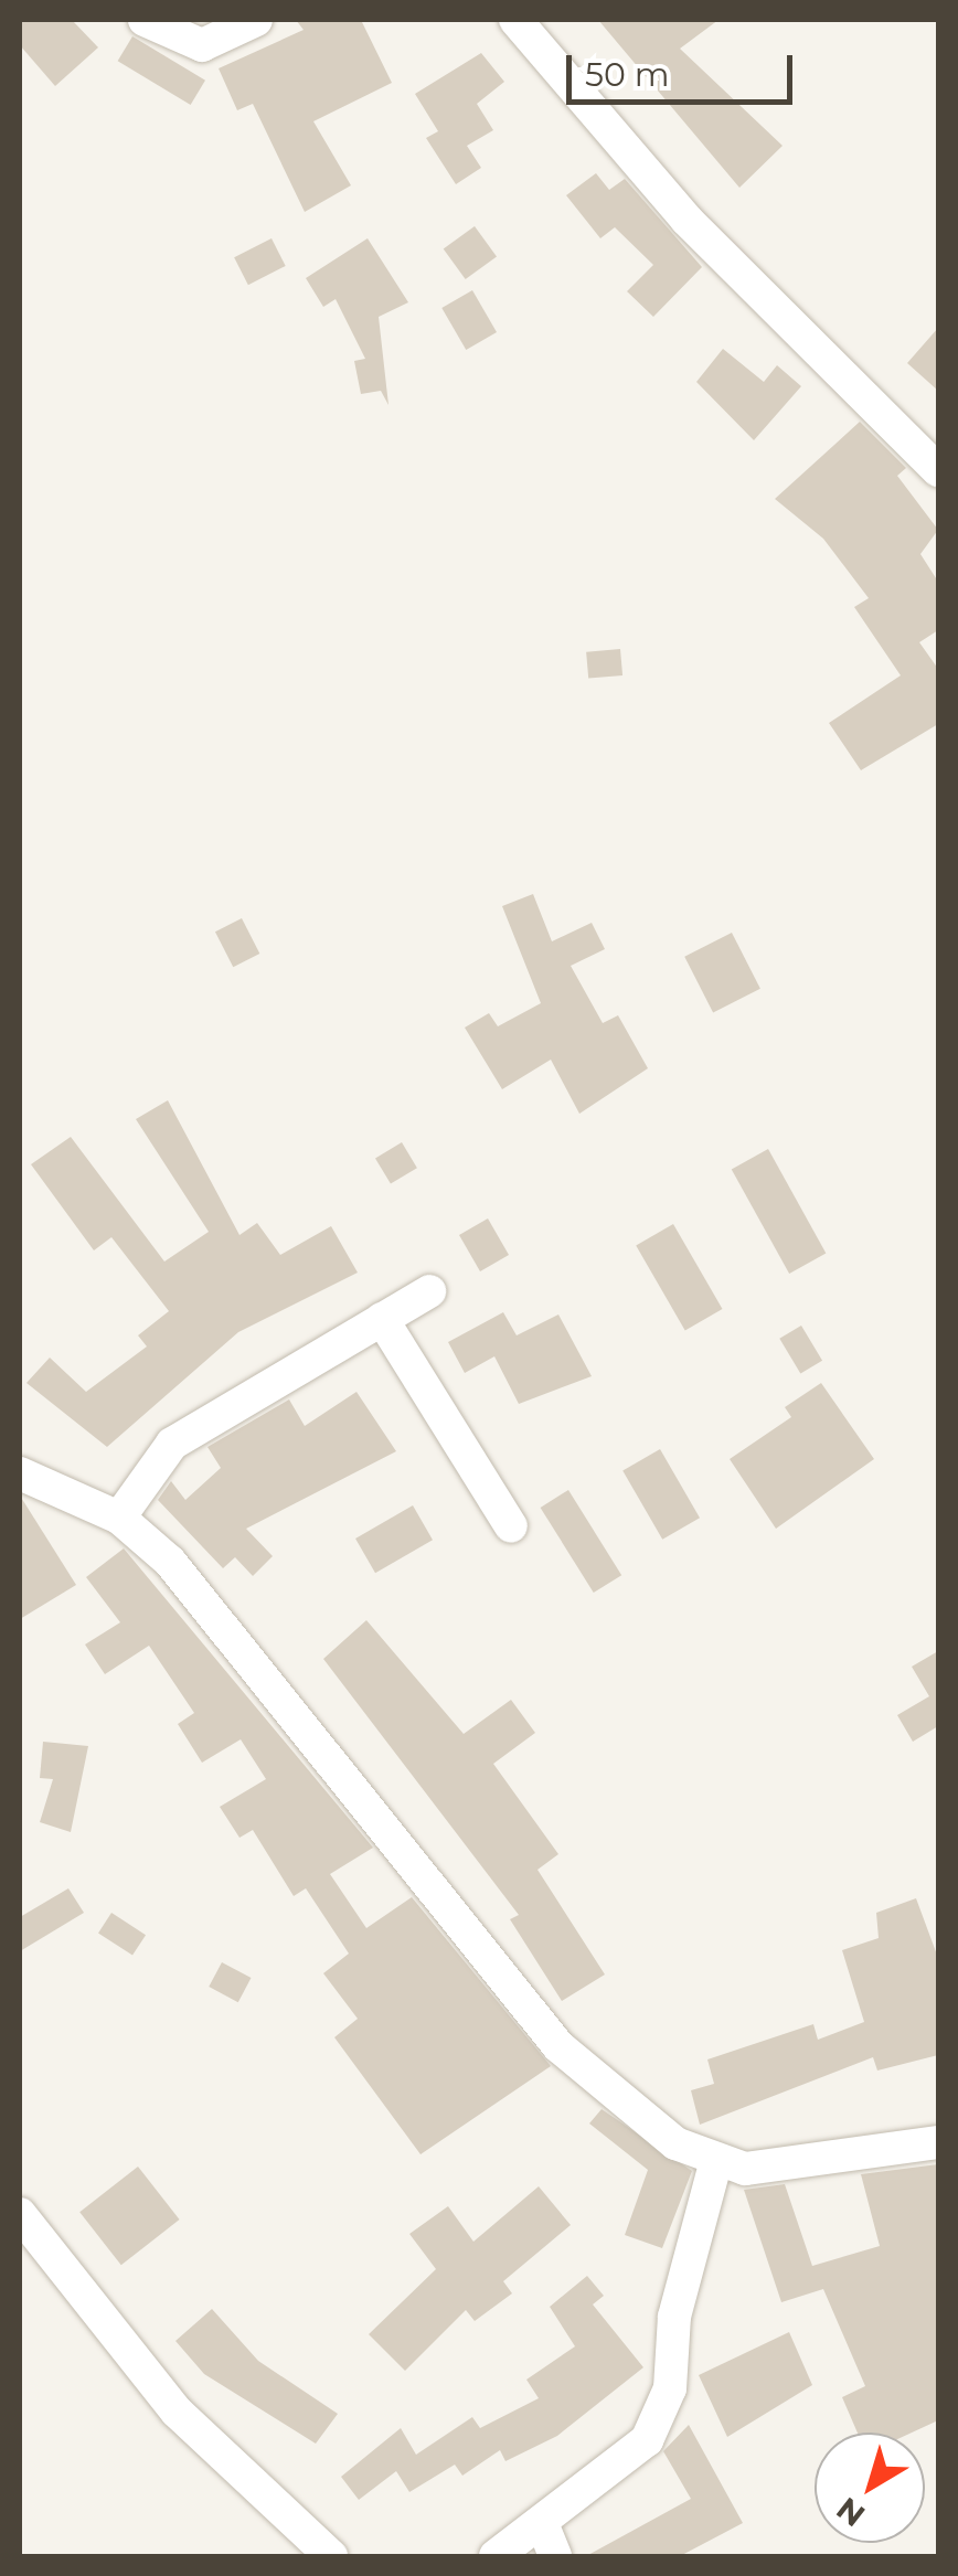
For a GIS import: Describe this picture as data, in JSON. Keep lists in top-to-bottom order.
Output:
{
  "scale_bar": "50 m",
  "north": "bottom left"
}
